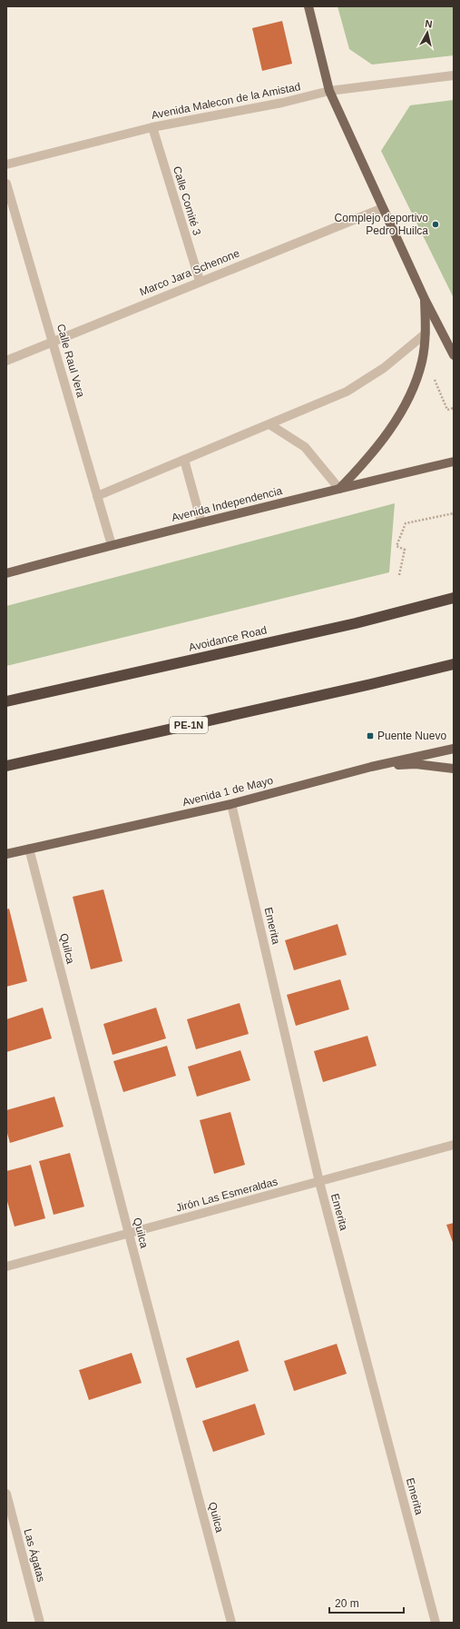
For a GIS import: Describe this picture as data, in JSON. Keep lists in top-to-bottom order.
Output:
{
  "streets": {
    "highway": ["Avoidance Road", "PE-1N"],
    "main road": ["Avenida Independencia", "Avenida 1 de Mayo"],
    "street": [
      "Avenida Malecon de la Amistad",
      "Calle Comité 3",
      "Marco Jara Schenone",
      "Calle Raul Vera",
      "Emerita",
      "Quilca",
      "Jirón Las Esmeraldas",
      "Las Ágatas"
    ]
  },
  "crossings": [
    ["Avenida Malecon de la Amistad", "Calle Comité 3"],
    ["Calle Comité 3", "Marco Jara Schenone"],
    ["Marco Jara Schenone", "Calle Raul Vera"],
    ["Calle Raul Vera", "Avenida Independencia"],
    ["Avenida 1 de Mayo", "Emerita"],
    ["Avenida 1 de Mayo", "Quilca"],
    ["Emerita", "Jirón Las Esmeraldas"],
    ["Quilca", "Jirón Las Esmeraldas"]
  ],
  "places": {
    "other": ["Complejo deportivo Pedro Huilca"],
    "transit": ["Puente Nuevo"]
  },
  "scale_bar": "20 m",
  "north": "top"
}
